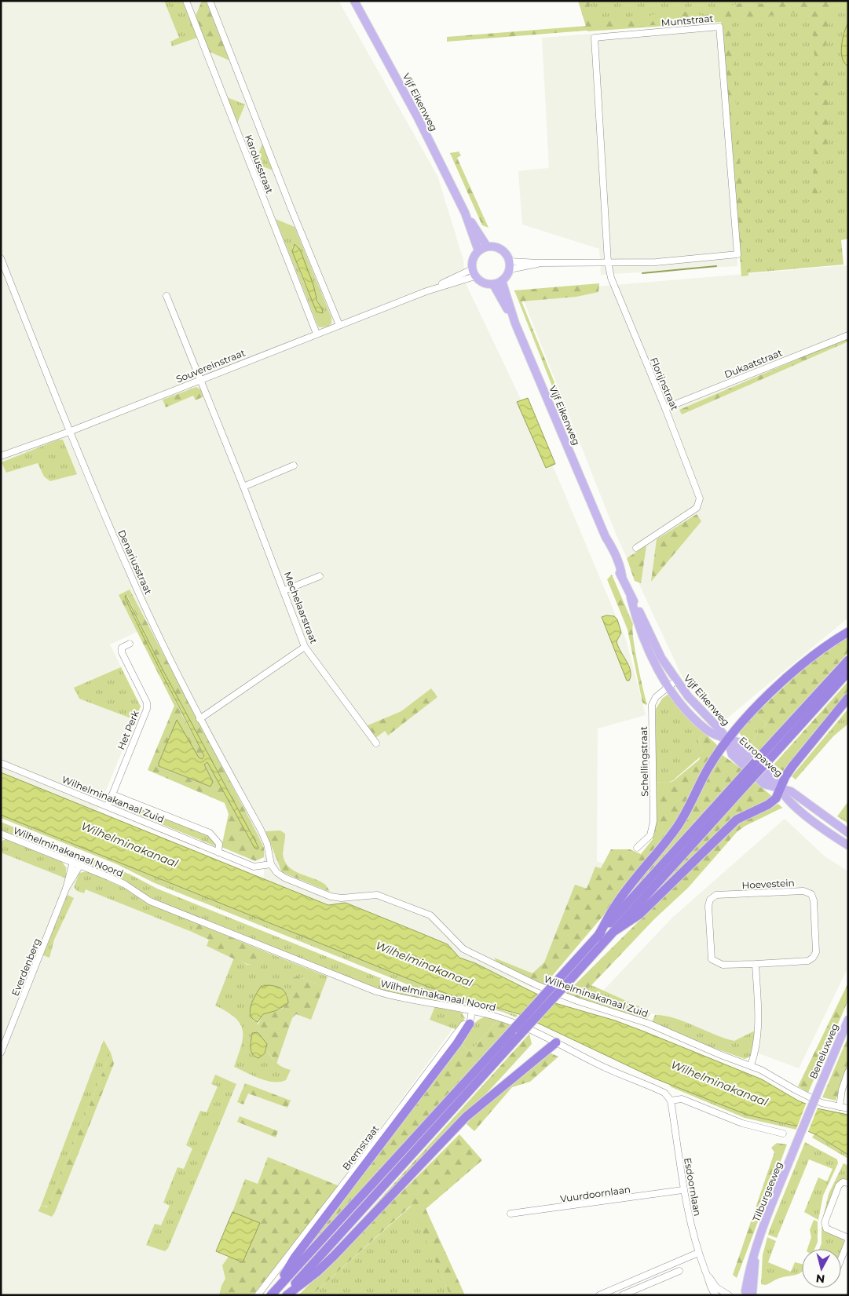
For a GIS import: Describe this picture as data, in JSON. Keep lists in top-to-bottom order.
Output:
{
  "streets": {
    "main road": [
      "Vijf Eikenweg",
      "Europaweg",
      "Beneluxweg",
      "Tilburgseweg"
    ],
    "street": [
      "Muntstraat",
      "Karolusstraat",
      "Dukaatstraat",
      "Souvereinstraat",
      "Florijnstraat",
      "Denariusstraat",
      "Mechelaarstraat",
      "Het Perk",
      "Schellingstraat",
      "Wilhelminakanaal Zuid",
      "Wilhelminakanaal Noord",
      "Hoevestein",
      "Everdenberg",
      "Bremstraat",
      "Esdoornlaan",
      "Vuurdoornlaan"
    ]
  },
  "crossings": [
    ["Muntstraat", "Florijnstraat"],
    ["Vijf Eikenweg", "Souvereinstraat"],
    ["Vijf Eikenweg", "Europaweg"],
    ["Vijf Eikenweg", "Schellingstraat"],
    ["Karolusstraat", "Souvereinstraat"],
    ["Dukaatstraat", "Florijnstraat"],
    ["Souvereinstraat", "Denariusstraat"],
    ["Souvereinstraat", "Mechelaarstraat"],
    ["Denariusstraat", "Wilhelminakanaal Zuid"],
    ["Het Perk", "Wilhelminakanaal Zuid"],
    ["Wilhelminakanaal Noord", "Everdenberg"],
    ["Wilhelminakanaal Noord", "Esdoornlaan"],
    ["Beneluxweg", "Tilburgseweg"],
    ["Esdoornlaan", "Vuurdoornlaan"]
  ],
  "water": ["Wilhelminakanaal"],
  "north": "bottom"
}
